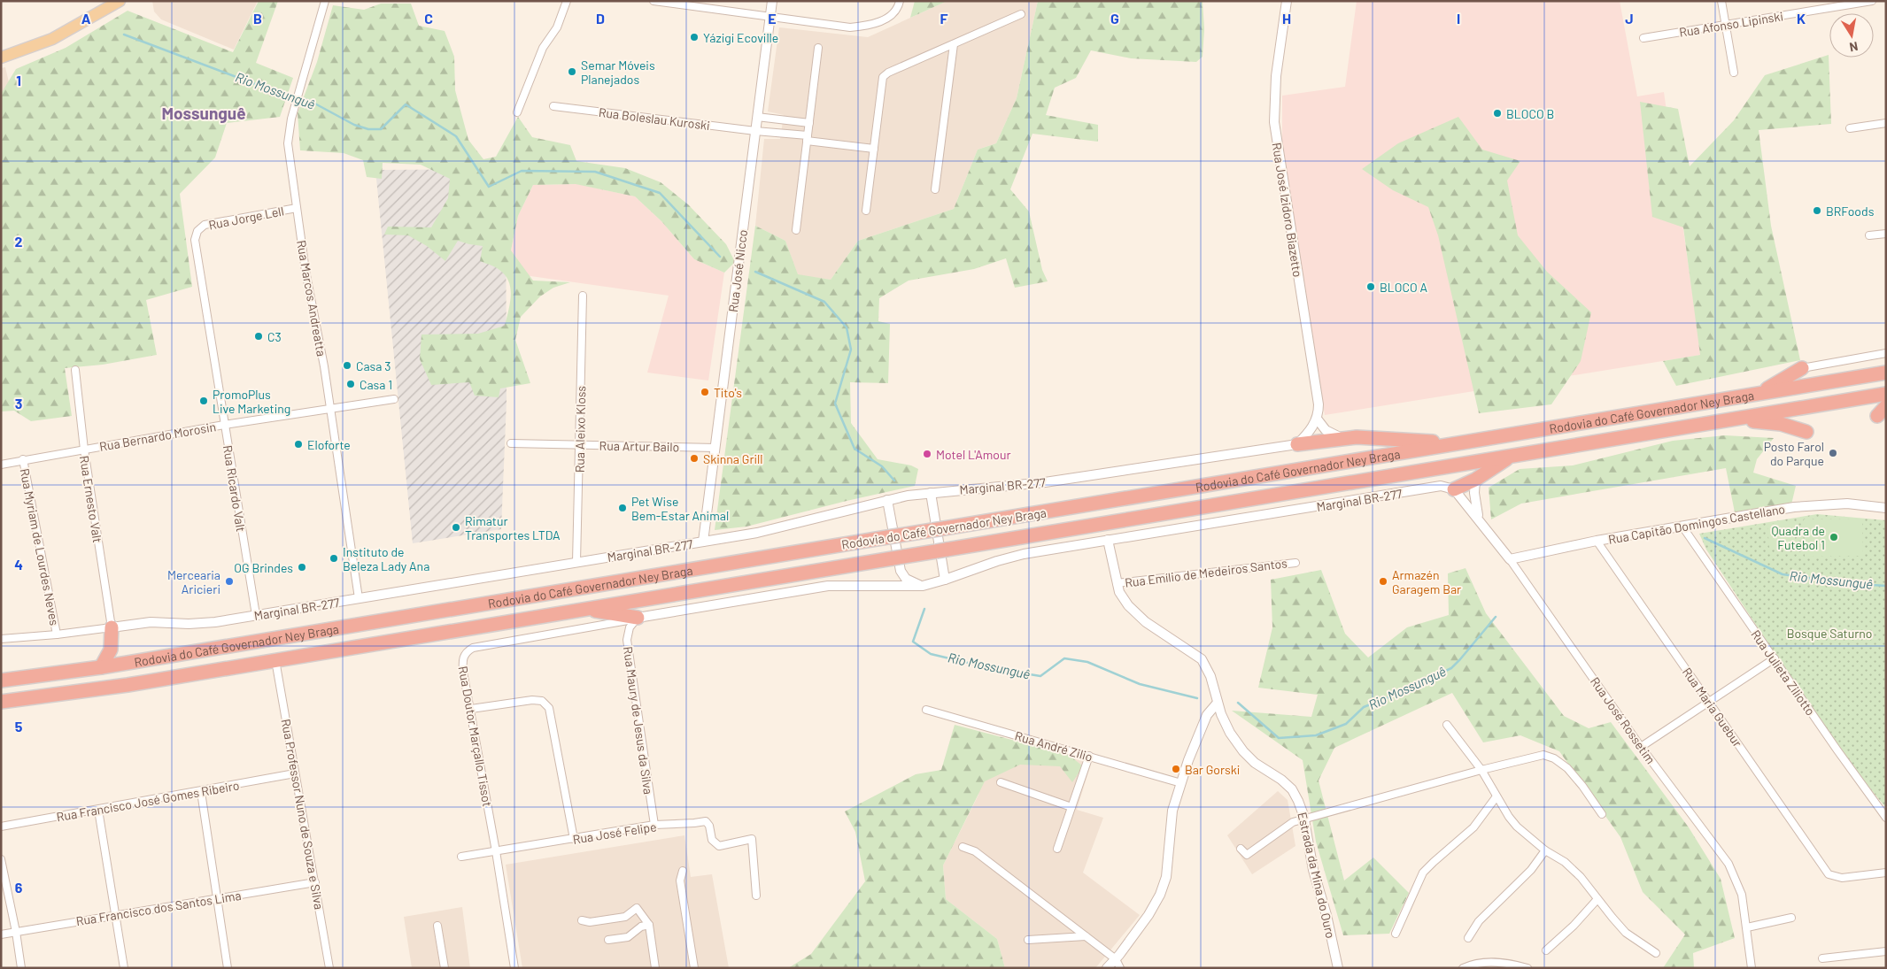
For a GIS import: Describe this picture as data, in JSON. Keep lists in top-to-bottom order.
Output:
{
  "streets": {
    "highway": ["Rodovia do Café Governador Ney Braga"],
    "street": [
      "Rua Afonso Lipinski",
      "Rua Boleslau Kuroski",
      "Rua José Izidoro Biazetto",
      "Rua Jorge Lell",
      "Rua José Nicco",
      "Rua Marcos Andreatta",
      "Rua Aleixo Kloss",
      "Rua Bernardo Morosin",
      "Rua Artur Bailo",
      "Marginal BR-277",
      "Rua Ricardo Valt",
      "Rua Ernesto Valt",
      "Rua Capitão Domingos Castellano",
      "Rua Myriam de Lourdes Neves",
      "Rua Emílio de Medeiros Santos",
      "Rua Julieta Ziliotto",
      "Rua Maria Guebur",
      "Rua Maury de Jesus da Silva",
      "Rua José Rossetim",
      "Rua Doutor Marçallo Tissot",
      "Rua André Zilio",
      "Rua Francisco José Gomes Ribeiro",
      "Rua Professor Nuno de Souza e Silva",
      "Rua José Felipe",
      "Estrada da Mina do Ouro",
      "Rua Francisco dos Santos Lima"
    ]
  },
  "crossings": [
    ["Rua Boleslau Kuroski", "Rua José Nicco"],
    ["Rua Jorge Lell", "Rua Marcos Andreatta"],
    ["Rua Jorge Lell", "Rua Ricardo Valt"],
    ["Rua José Nicco", "Rua Artur Bailo"],
    ["Rua José Nicco", "Marginal BR-277"],
    ["Rua Marcos Andreatta", "Rua Bernardo Morosin"],
    ["Rua Marcos Andreatta", "Marginal BR-277"],
    ["Rodovia do Café Governador Ney Braga", "Rua Professor Nuno de Souza e Silva"],
    ["Rua Aleixo Kloss", "Rua Artur Bailo"],
    ["Rua Aleixo Kloss", "Marginal BR-277"],
    ["Rua Bernardo Morosin", "Rua Ricardo Valt"],
    ["Rua Bernardo Morosin", "Rua Ernesto Valt"],
    ["Rua Bernardo Morosin", "Rua Myriam de Lourdes Neves"],
    ["Marginal BR-277", "Rua Ricardo Valt"],
    ["Marginal BR-277", "Rua Ernesto Valt"],
    ["Marginal BR-277", "Rua Myriam de Lourdes Neves"],
    ["Marginal BR-277", "Rua Maury de Jesus da Silva"],
    ["Marginal BR-277", "Rua José Rossetim"],
    ["Marginal BR-277", "Rua Doutor Marçallo Tissot"],
    ["Marginal BR-277", "Estrada da Mina do Ouro"],
    ["Rua Capitão Domingos Castellano", "Rua Julieta Ziliotto"],
    ["Rua Capitão Domingos Castellano", "Rua Maria Guebur"],
    ["Rua Capitão Domingos Castellano", "Rua José Rossetim"],
    ["Rua Emílio de Medeiros Santos", "Estrada da Mina do Ouro"],
    ["Rua Maury de Jesus da Silva", "Rua Doutor Marçallo Tissot"],
    ["Rua Maury de Jesus da Silva", "Rua José Felipe"],
    ["Rua Doutor Marçallo Tissot", "Rua José Felipe"],
    ["Rua Francisco José Gomes Ribeiro", "Rua Professor Nuno de Souza e Silva"],
    ["Rua Professor Nuno de Souza e Silva", "Rua Francisco dos Santos Lima"]
  ],
  "districts": ["Mossunguê"],
  "water": ["Rio Mossunguê"],
  "parks": ["Bosque Saturno"],
  "places": [
    "Yázigi Ecoville",
    "Semar Móveis Planejados",
    "BLOCO B",
    "BRFoods",
    "BLOCO A",
    "C3",
    "Casa 3",
    "Casa 1",
    "Tito's",
    "PromoPlus Live Marketing",
    "Eloforte",
    "Posto Farol do Parque",
    "Motel L'Amour",
    "Skinna Grill",
    "Pet Wise Bem-Estar Animal",
    "Rimatur Transportes LTDA",
    "Quadra de Futebol 1",
    "Instituto de Beleza Lady Ana",
    "OG Brindes",
    "Mercearia Aricieri",
    "Armazén Garagem Bar",
    "Bar Gorski"
  ],
  "north": "bottom",
  "grid": {
    "columns": [
      "A",
      "B",
      "C",
      "D",
      "E",
      "F",
      "G",
      "H",
      "I",
      "J",
      "K"
    ],
    "rows": [
      "1",
      "2",
      "3",
      "4",
      "5",
      "6"
    ]
  }
}
